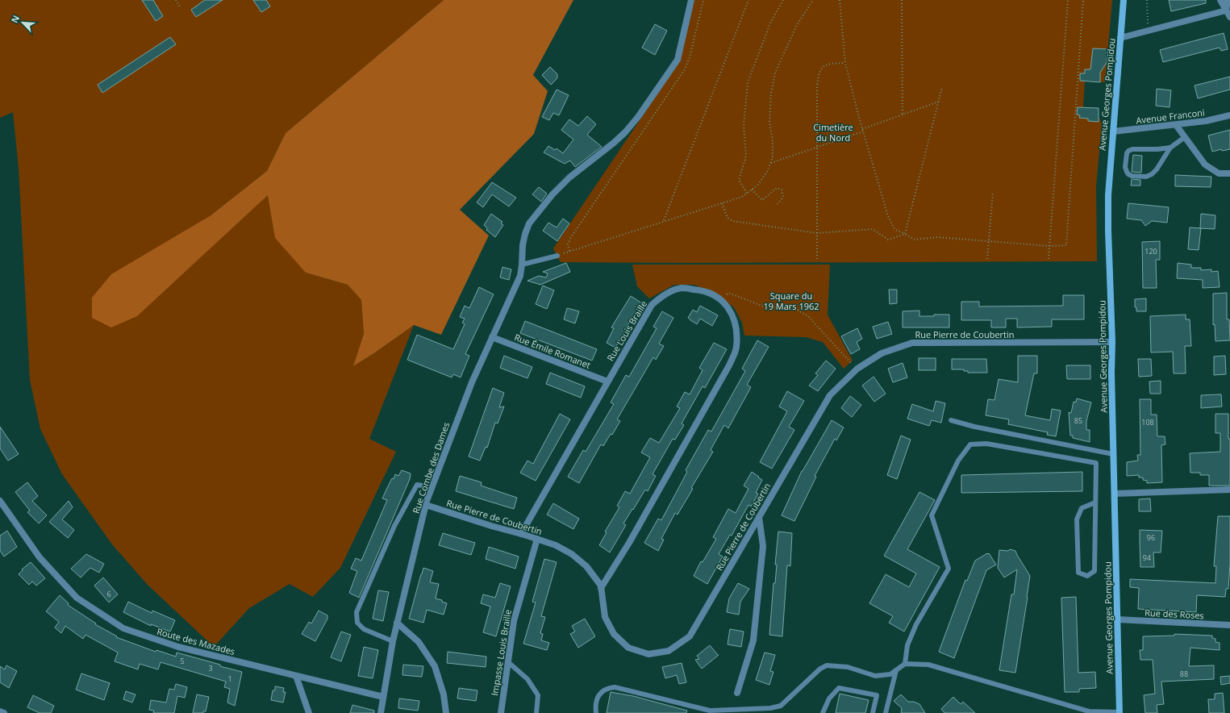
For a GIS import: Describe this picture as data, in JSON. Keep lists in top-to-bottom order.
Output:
{
  "streets": {
    "main road": ["Avenue Georges Pompidou"],
    "street": [
      "Avenue Franconi",
      "Rue Louis Braille",
      "Rue Pierre de Coubertin",
      "Rue Émile Romanet",
      "Rue Combe des Dames",
      "Rue des Roses",
      "Route des Mazades",
      "Impasse Louis Braille"
    ]
  },
  "crossings": [
    ["Avenue Georges Pompidou", "Avenue Franconi"],
    ["Avenue Georges Pompidou", "Rue Pierre de Coubertin"],
    ["Avenue Georges Pompidou", "Rue des Roses"],
    ["Rue Louis Braille", "Rue Pierre de Coubertin"],
    ["Rue Louis Braille", "Rue Émile Romanet"],
    ["Rue Pierre de Coubertin", "Rue Combe des Dames"],
    ["Rue Pierre de Coubertin", "Impasse Louis Braille"],
    ["Rue Émile Romanet", "Rue Combe des Dames"],
    ["Rue Combe des Dames", "Route des Mazades"]
  ],
  "parks": ["Cimetière du Nord", "Square du 19 Mars 1962"],
  "house_numbers": [
    "120",
    "85",
    "108",
    "96",
    "94",
    "6",
    "5",
    "3",
    "88",
    "1"
  ],
  "north": "top left"
}
